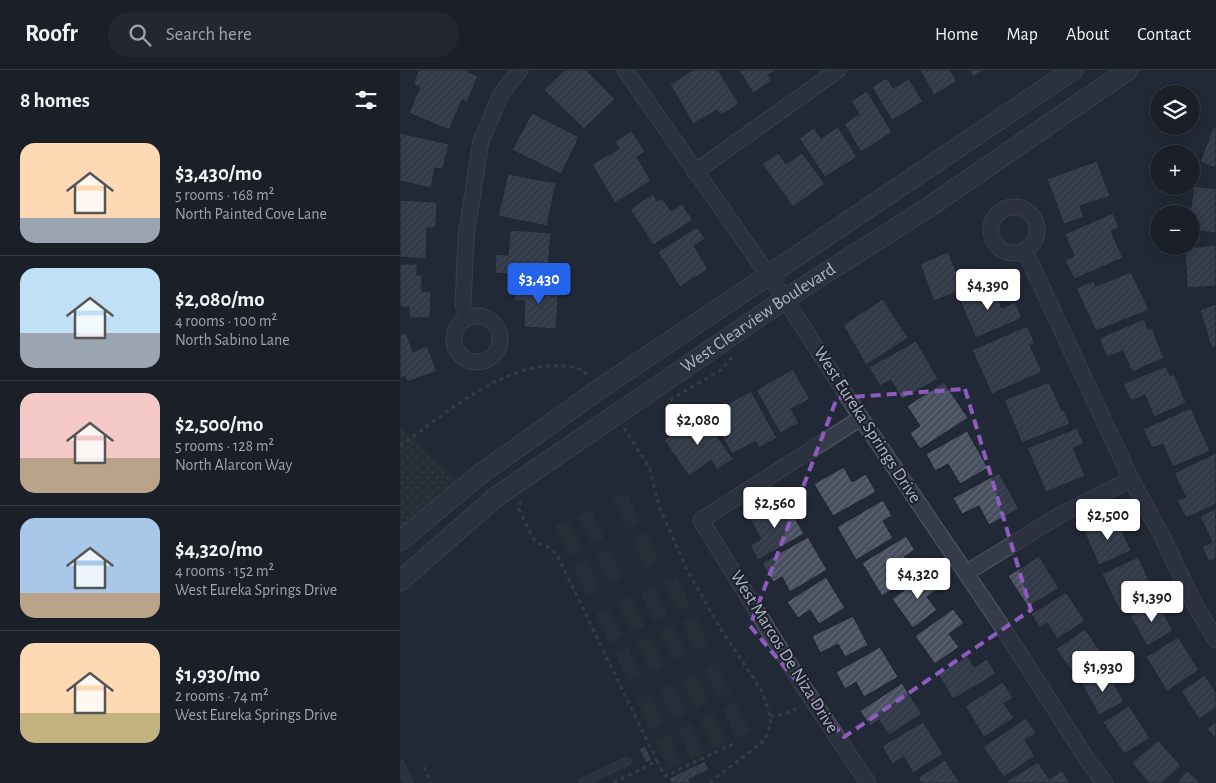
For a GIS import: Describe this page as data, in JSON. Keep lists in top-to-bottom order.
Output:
{
  "streets": {
    "street": ["West Clearview Boulevard", "West Eureka Springs Drive", "West Marcos De Niza Drive"]
  },
  "crossings": [
    ["West Clearview Boulevard", "West Eureka Springs Drive"],
    ["West Eureka Springs Drive", "West Marcos De Niza Drive"]
  ],
  "page": {
    "header": "Roofr",
    "search": "Search here",
    "nav": [
      "Home",
      "Map",
      "About",
      "Contact"
    ],
    "heading": "8 homes",
    "map_buttons": ["+", "−"],
    "list": [
      {
        "name": "$3,430/mo",
        "note": "5 rooms · 168 m² · North Painted Cove Lane"
      },
      {
        "name": "$2,080/mo",
        "note": "4 rooms · 100 m² · North Sabino Lane"
      },
      {
        "name": "$2,500/mo",
        "note": "5 rooms · 128 m² · North Alarcon Way"
      },
      {
        "name": "$4,320/mo",
        "note": "4 rooms · 152 m² · West Eureka Springs Drive"
      },
      {
        "name": "$1,930/mo",
        "note": "2 rooms · 74 m² · West Eureka Springs Drive"
      }
    ],
    "price": [
      "$3,430",
      "$4,390",
      "$2,080",
      "$2,560",
      "$2,500",
      "$4,320",
      "$1,390",
      "$1,930"
    ]
  }
}
